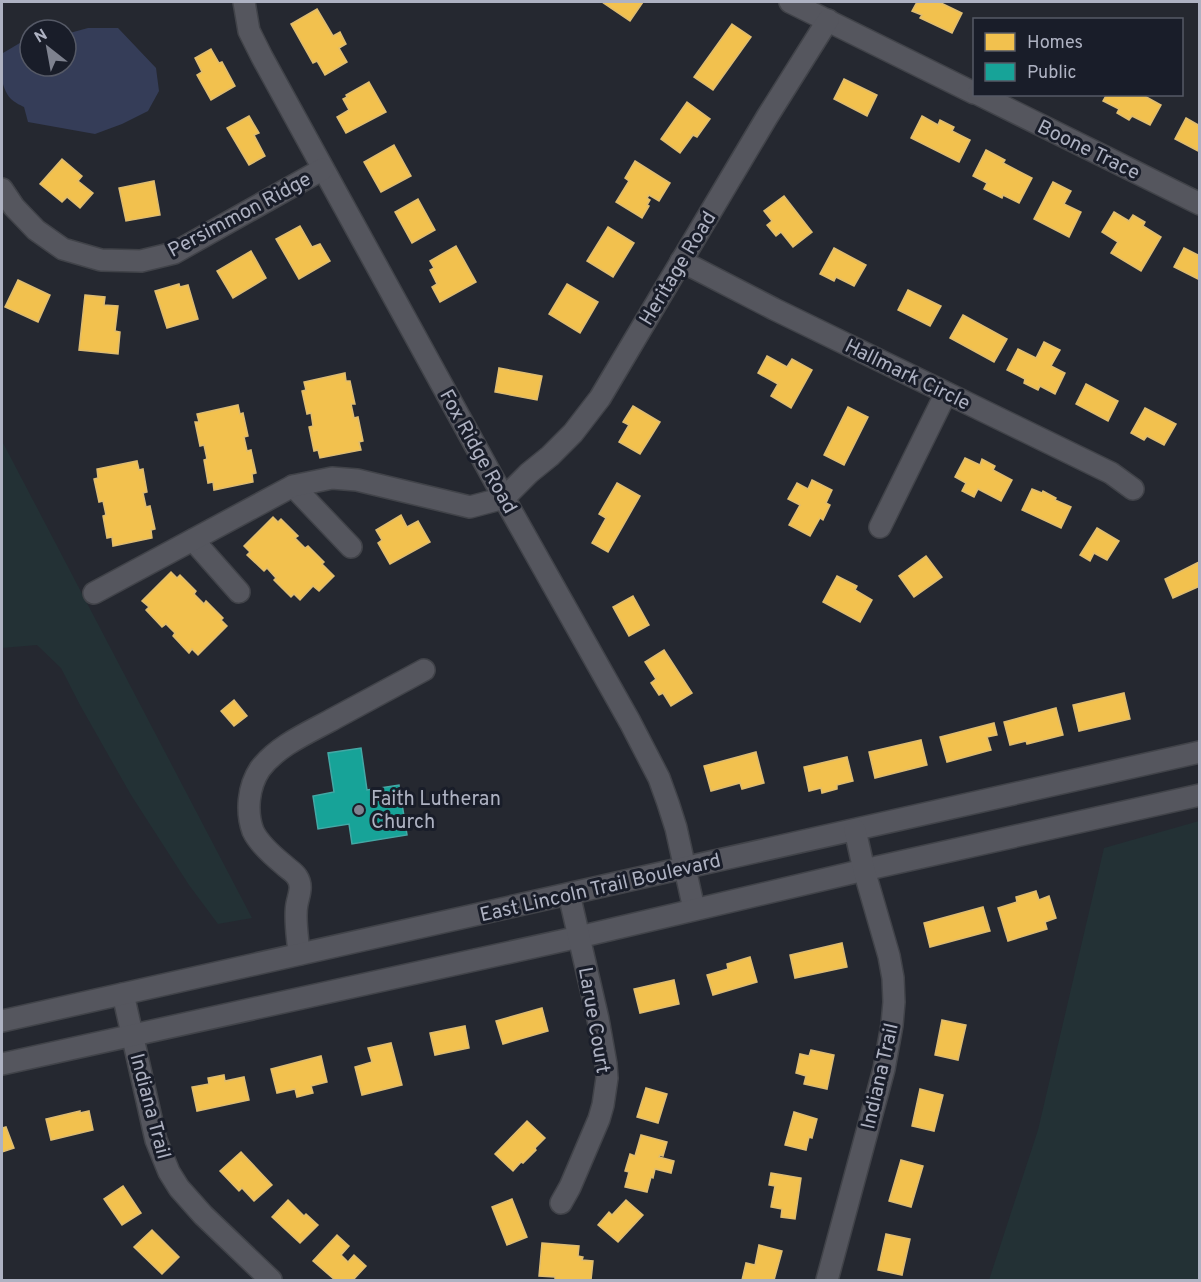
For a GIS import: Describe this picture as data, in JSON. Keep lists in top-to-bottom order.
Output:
{
  "streets": {
    "street": [
      "Boone Trace",
      "Persimmon Ridge",
      "Heritage Road",
      "Hallmark Circle",
      "Fox Ridge Road",
      "East Lincoln Trail Boulevard",
      "Larue Court",
      "Indiana Trail"
    ]
  },
  "crossings": [
    ["Boone Trace", "Heritage Road"],
    ["Persimmon Ridge", "Fox Ridge Road"],
    ["Heritage Road", "Hallmark Circle"],
    ["Heritage Road", "Fox Ridge Road"],
    ["Fox Ridge Road", "East Lincoln Trail Boulevard"],
    ["East Lincoln Trail Boulevard", "Larue Court"],
    ["East Lincoln Trail Boulevard", "Indiana Trail"]
  ],
  "places": ["Faith Lutheran Church"],
  "legend": ["Homes", "Public"],
  "north": "top left"
}
